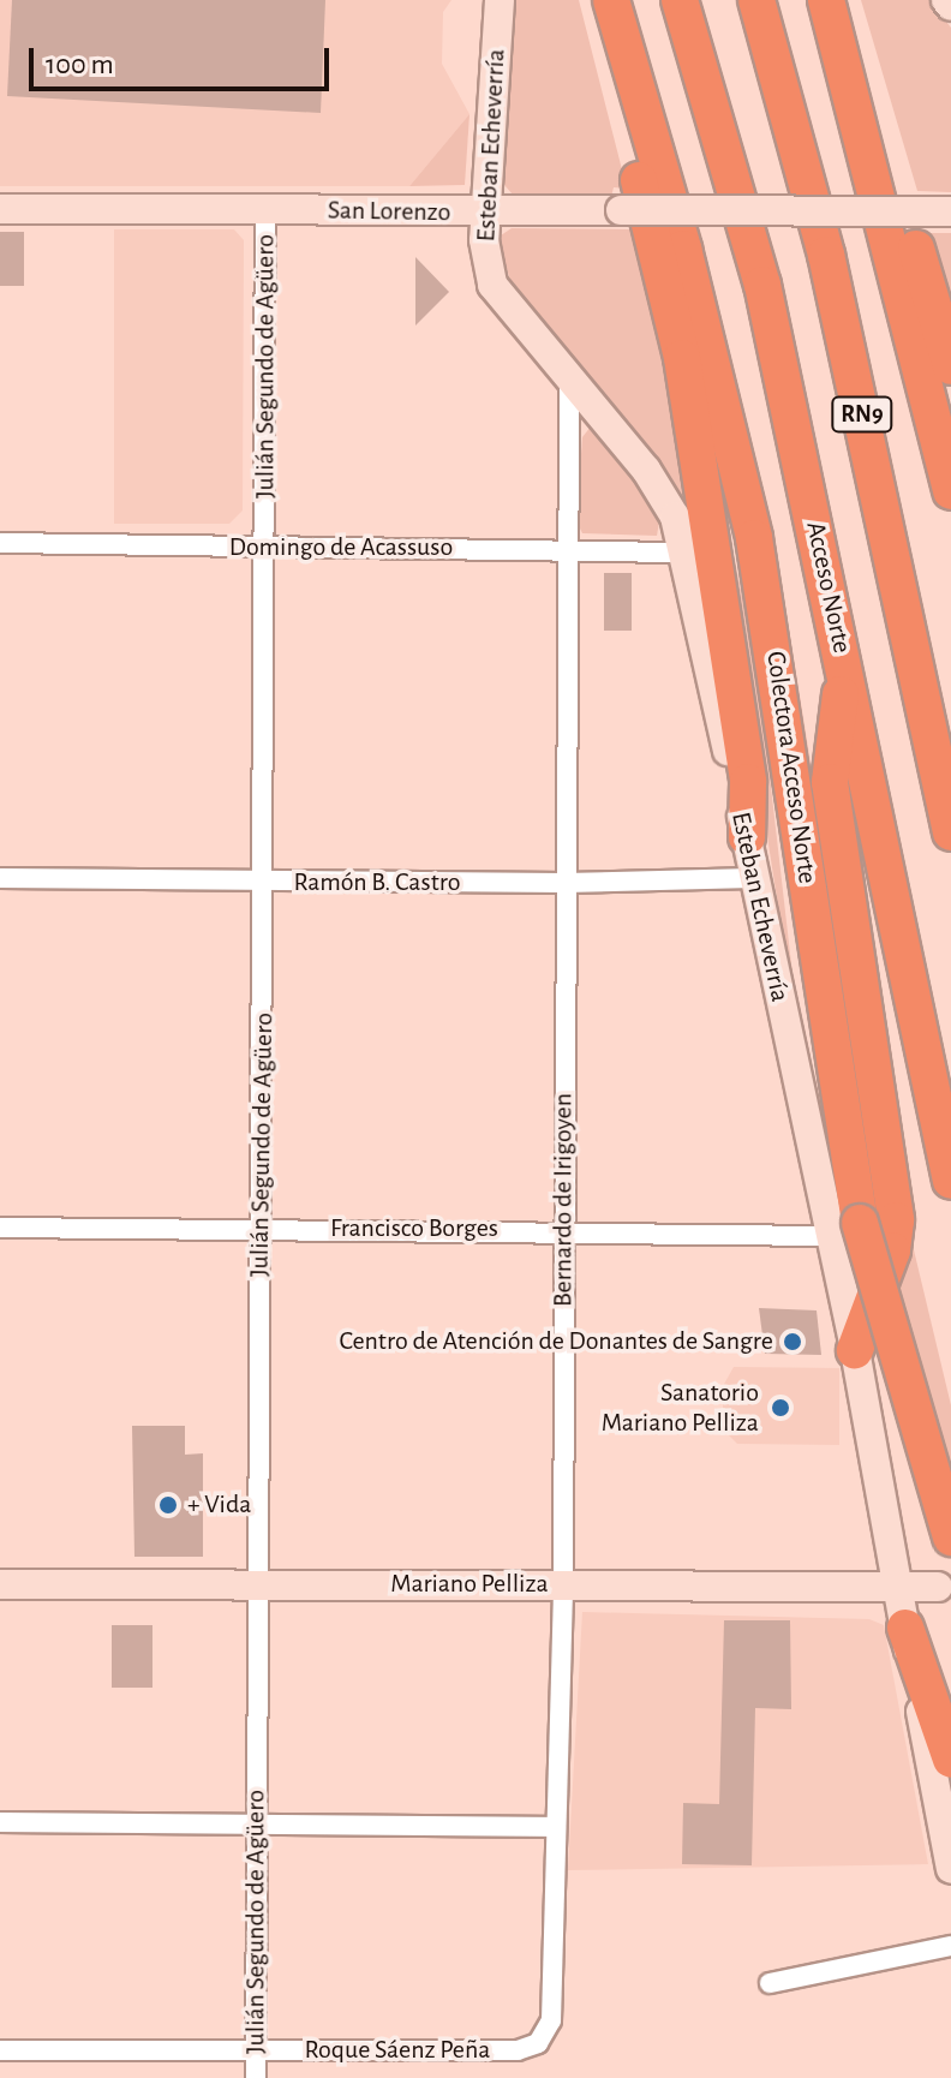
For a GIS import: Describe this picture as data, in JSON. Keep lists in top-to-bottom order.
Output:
{
  "streets": {
    "highway": ["RN9", "Acceso Norte", "Colectora Acceso Norte"],
    "street": [
      "Esteban Echeverría",
      "San Lorenzo",
      "Julián Segundo de Agüero",
      "Domingo de Acassuso",
      "Ramón B. Castro",
      "Bernardo de Irigoyen",
      "Francisco Borges",
      "Mariano Pelliza",
      "Roque Sáenz Peña"
    ]
  },
  "crossings": [
    ["Esteban Echeverría", "San Lorenzo"],
    ["Esteban Echeverría", "Domingo de Acassuso"],
    ["Esteban Echeverría", "Colectora Acceso Norte"],
    ["Esteban Echeverría", "Ramón B. Castro"],
    ["Esteban Echeverría", "Bernardo de Irigoyen"],
    ["Esteban Echeverría", "Francisco Borges"],
    ["Esteban Echeverría", "Mariano Pelliza"],
    ["San Lorenzo", "Julián Segundo de Agüero"],
    ["Julián Segundo de Agüero", "Domingo de Acassuso"],
    ["Julián Segundo de Agüero", "Ramón B. Castro"],
    ["Julián Segundo de Agüero", "Francisco Borges"],
    ["Julián Segundo de Agüero", "Mariano Pelliza"],
    ["Julián Segundo de Agüero", "Roque Sáenz Peña"],
    ["Domingo de Acassuso", "Bernardo de Irigoyen"],
    ["Colectora Acceso Norte", "Francisco Borges"],
    ["Ramón B. Castro", "Bernardo de Irigoyen"],
    ["Bernardo de Irigoyen", "Francisco Borges"],
    ["Bernardo de Irigoyen", "Mariano Pelliza"],
    ["Bernardo de Irigoyen", "Roque Sáenz Peña"]
  ],
  "places": ["Centro de Atención de Donantes de Sangre", "Sanatorio Mariano Pelliza", "+ Vida"],
  "scale_bar": "100 m"
}
